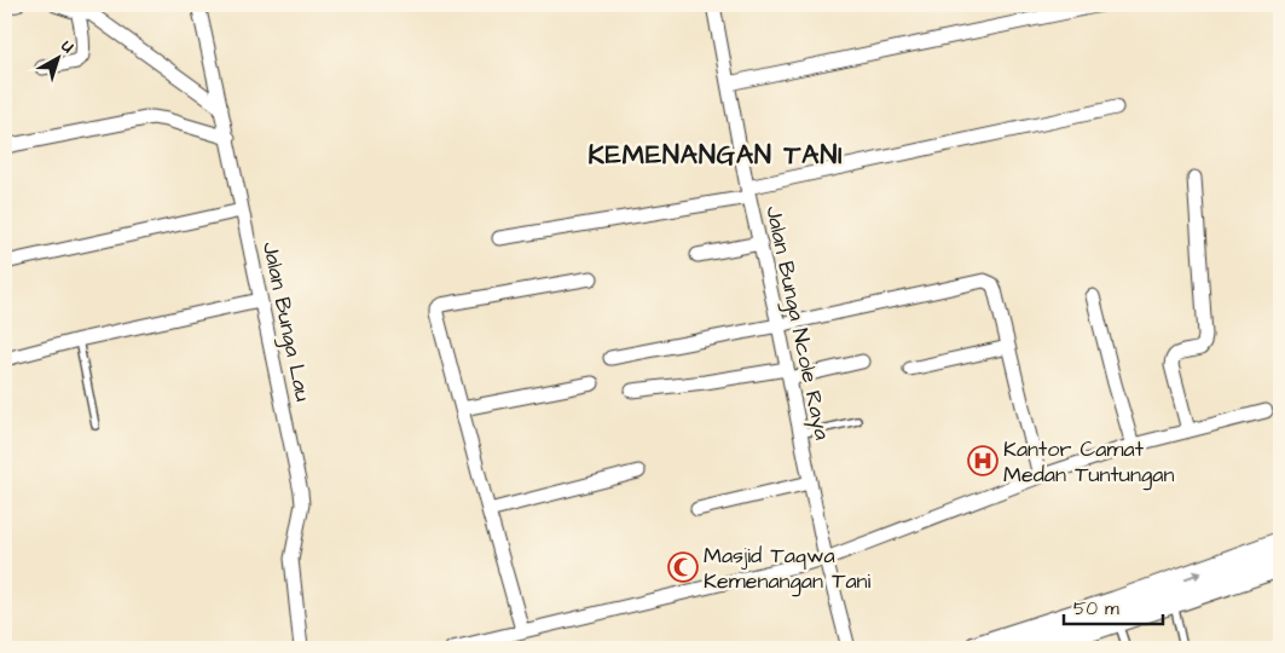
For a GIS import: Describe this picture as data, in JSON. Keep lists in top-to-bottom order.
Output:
{
  "streets": {
    "street": ["Jalan Bunga Lau", "Jalan Bunga Ncole Raya"]
  },
  "districts": ["KEMENANGAN TANI"],
  "places": {
    "hospital": ["Kantor Camat Medan Tuntungan"],
    "mosque": ["Masjid Taqwa Kemenangan Tani"]
  },
  "scale_bar": "50 m",
  "north": "top right"
}
